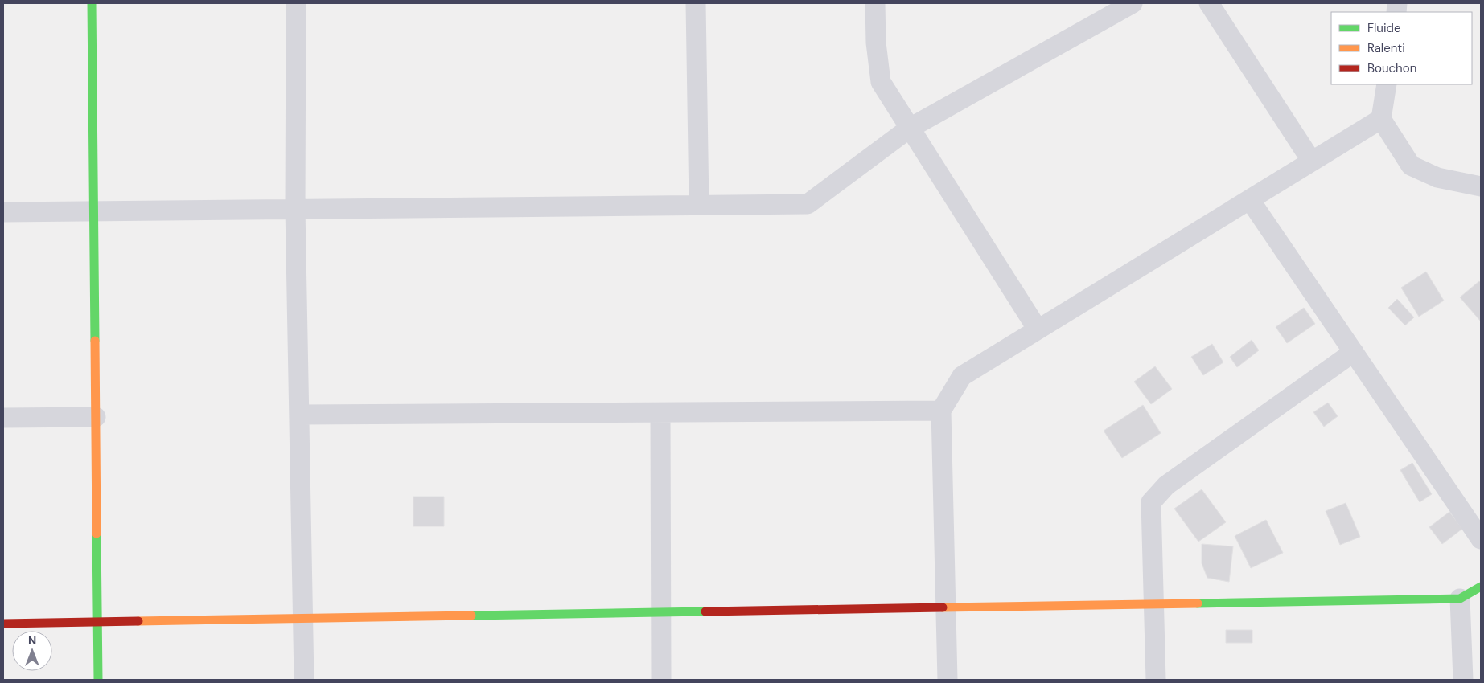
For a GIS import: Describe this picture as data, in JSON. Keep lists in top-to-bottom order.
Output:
{
  "legend": ["Fluide", "Ralenti", "Bouchon"],
  "north": "top"
}
